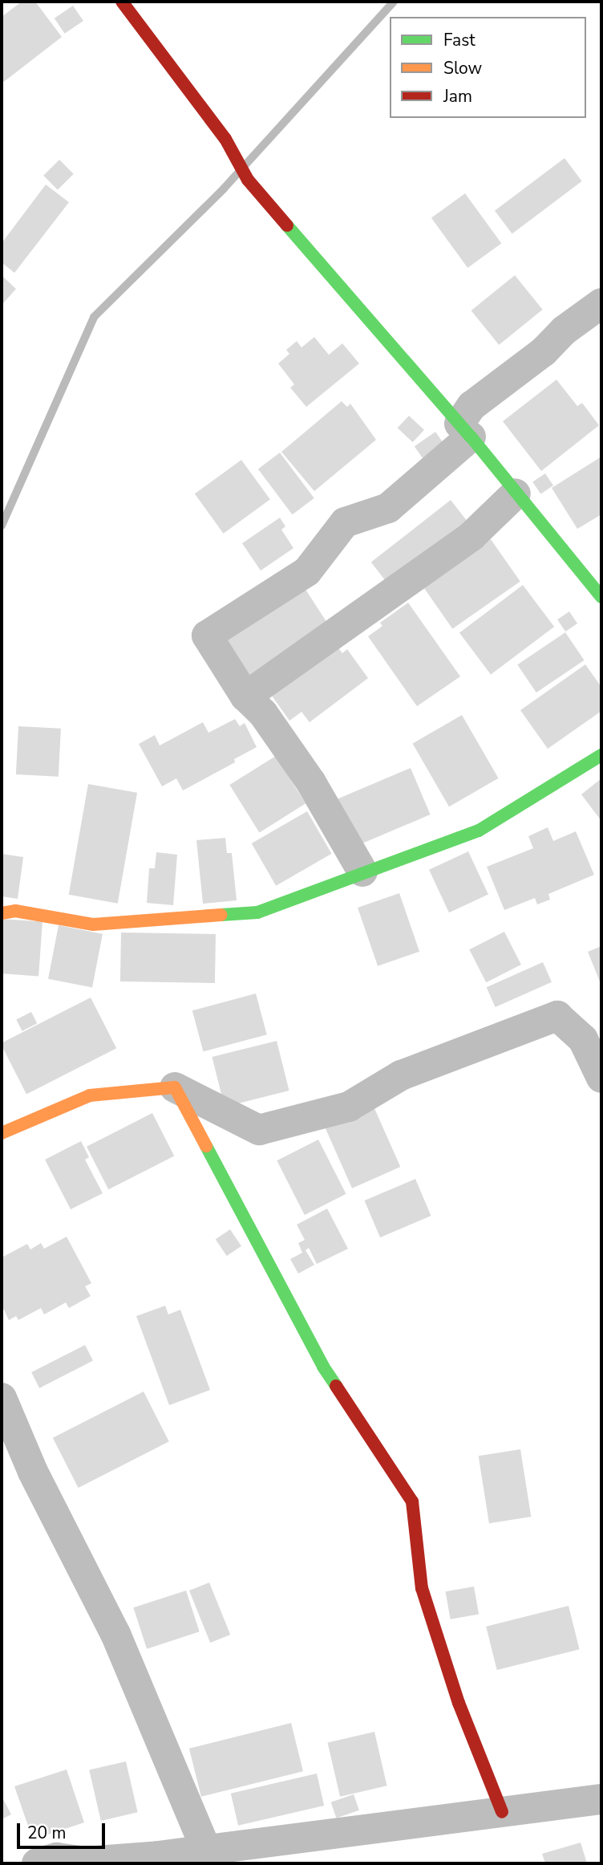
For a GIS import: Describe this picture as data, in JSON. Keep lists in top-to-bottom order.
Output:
{
  "legend": ["Fast", "Slow", "Jam"],
  "scale_bar": "20 m"
}
